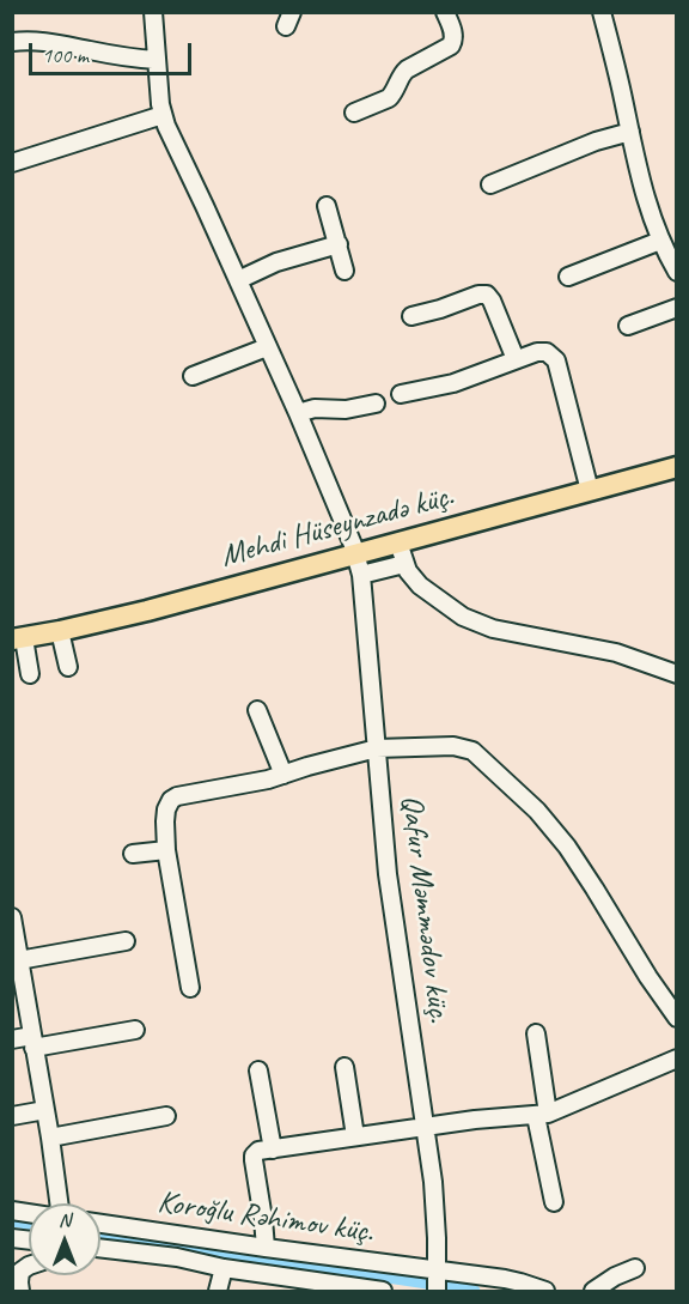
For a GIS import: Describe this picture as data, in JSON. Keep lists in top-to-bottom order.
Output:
{
  "streets": {
    "main road": ["Mehdi Hüseynzadə küç."],
    "street": ["Qafur Məmmədov küç.", "Koroğlu Rəhimov küç."]
  },
  "crossings": [
    ["Mehdi Hüseynzadə küç.", "Qafur Məmmədov küç."],
    ["Qafur Məmmədov küç.", "Koroğlu Rəhimov küç."]
  ],
  "scale_bar": "100 m",
  "north": "top"
}
